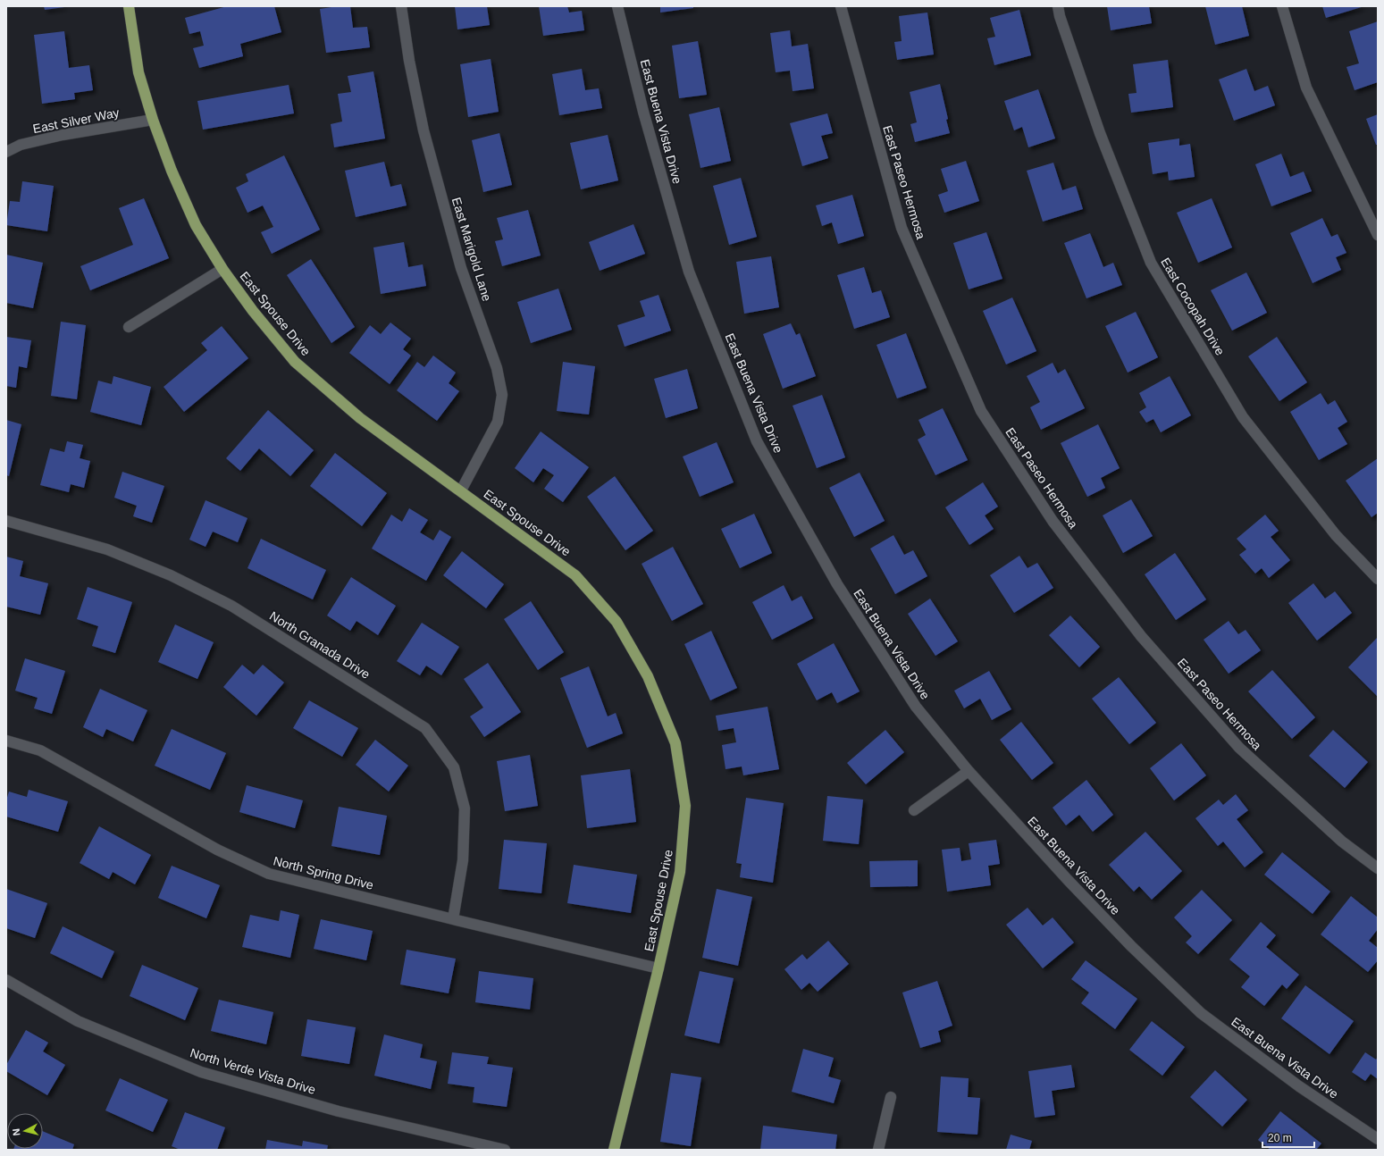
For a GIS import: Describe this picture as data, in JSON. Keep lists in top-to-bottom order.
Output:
{
  "streets": {
    "main road": ["East Spouse Drive"],
    "street": [
      "East Silver Way",
      "East Buena Vista Drive",
      "East Paseo Hermosa",
      "East Marigold Lane",
      "East Cocopah Drive",
      "North Granada Drive",
      "North Spring Drive",
      "North Verde Vista Drive"
    ]
  },
  "crossings": [
    ["East Silver Way", "East Spouse Drive"],
    ["East Marigold Lane", "East Spouse Drive"],
    ["East Spouse Drive", "North Spring Drive"],
    ["North Granada Drive", "North Spring Drive"]
  ],
  "scale_bar": "20 m",
  "north": "left"
}
